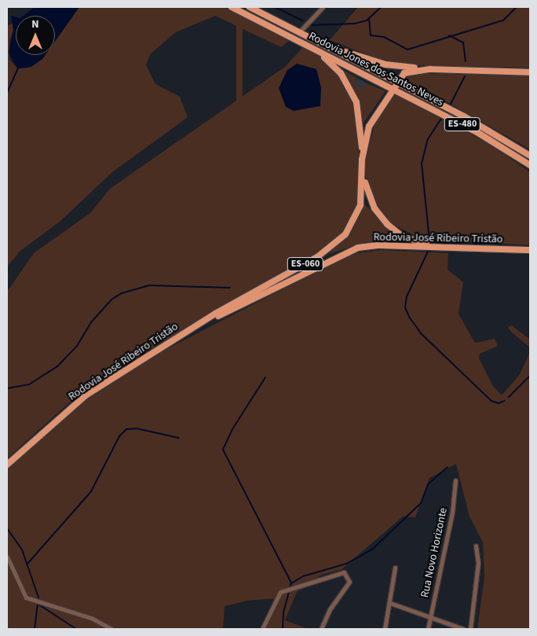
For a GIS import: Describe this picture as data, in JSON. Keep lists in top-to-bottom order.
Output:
{
  "streets": {
    "main road": [
      "Rodovia Jones dos Santos Neves",
      "ES-480",
      "Rodovia José Ribeiro Tristão",
      "ES-060"
    ],
    "street": ["Rua Novo Horizonte"]
  },
  "crossings": [
    ["Rodovia Jones dos Santos Neves", "Rodovia José Ribeiro Tristão"]
  ],
  "north": "top"
}
